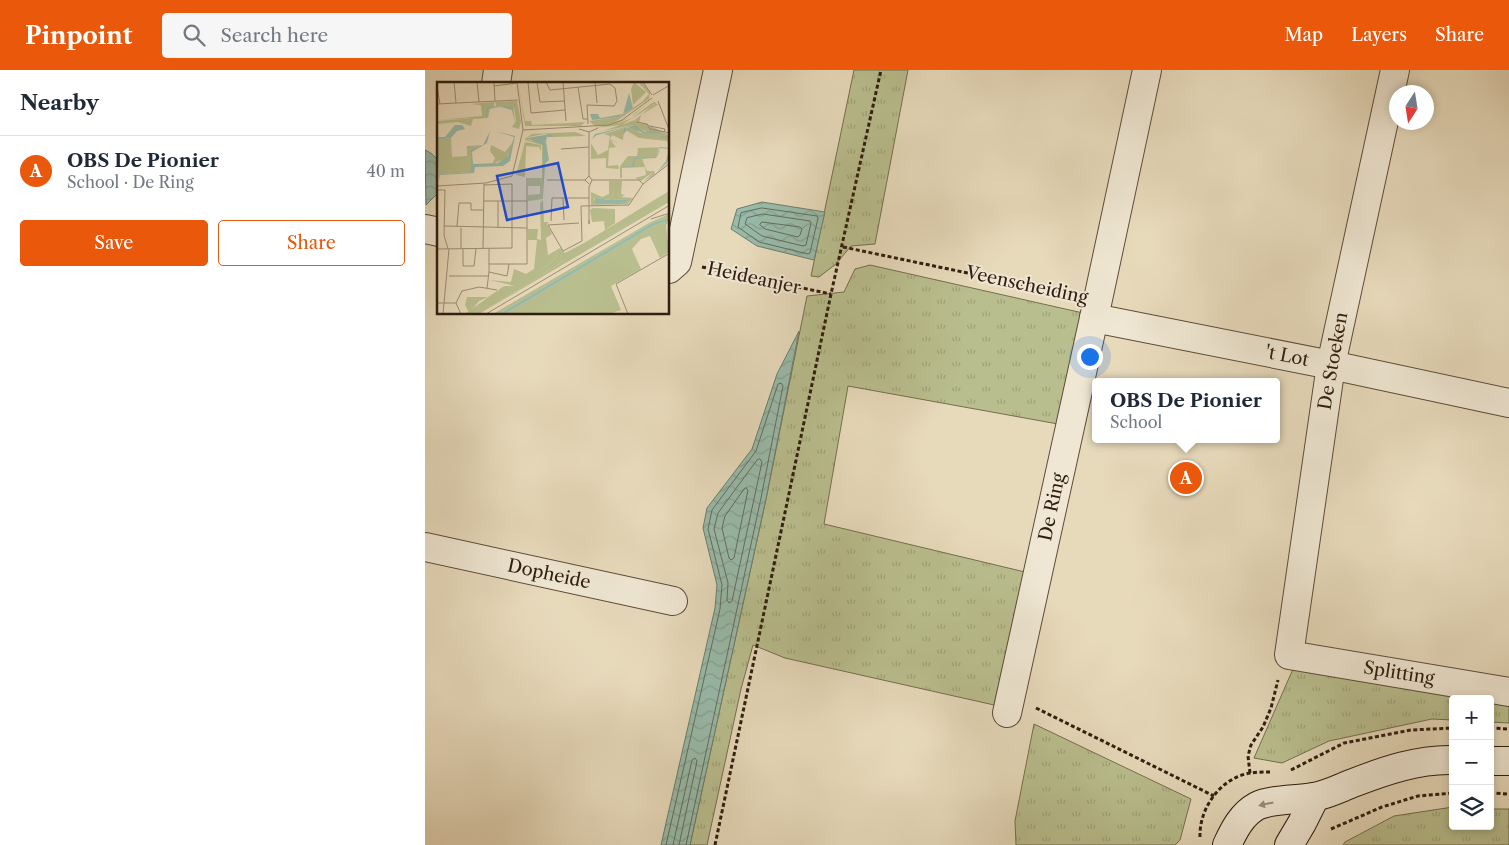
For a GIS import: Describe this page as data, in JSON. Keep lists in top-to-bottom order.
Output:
{
  "streets": {
    "street": [
      "Veenscheiding",
      "'t Lot",
      "De Stoeken",
      "De Ring",
      "Dopheide",
      "Splitting"
    ],
    "path": ["Heideanjer"]
  },
  "crossings": [
    ["Veenscheiding", "'t Lot"],
    ["Veenscheiding", "De Ring"],
    ["'t Lot", "De Stoeken"],
    ["'t Lot", "De Ring"],
    ["De Stoeken", "Splitting"]
  ],
  "north": "bottom",
  "page": {
    "header": "Pinpoint",
    "search": "Search here",
    "nav": ["Map", "Layers", "Share"],
    "heading": "Nearby",
    "list": [
      {
        "mark": "A",
        "name": "OBS De Pionier",
        "note": "School · De Ring",
        "value": "40 m"
      }
    ],
    "buttons": ["Save", "Share"],
    "popup": ["OBS De Pionier", "School"],
    "pins": "A",
    "map_buttons": ["+", "−"]
  }
}
